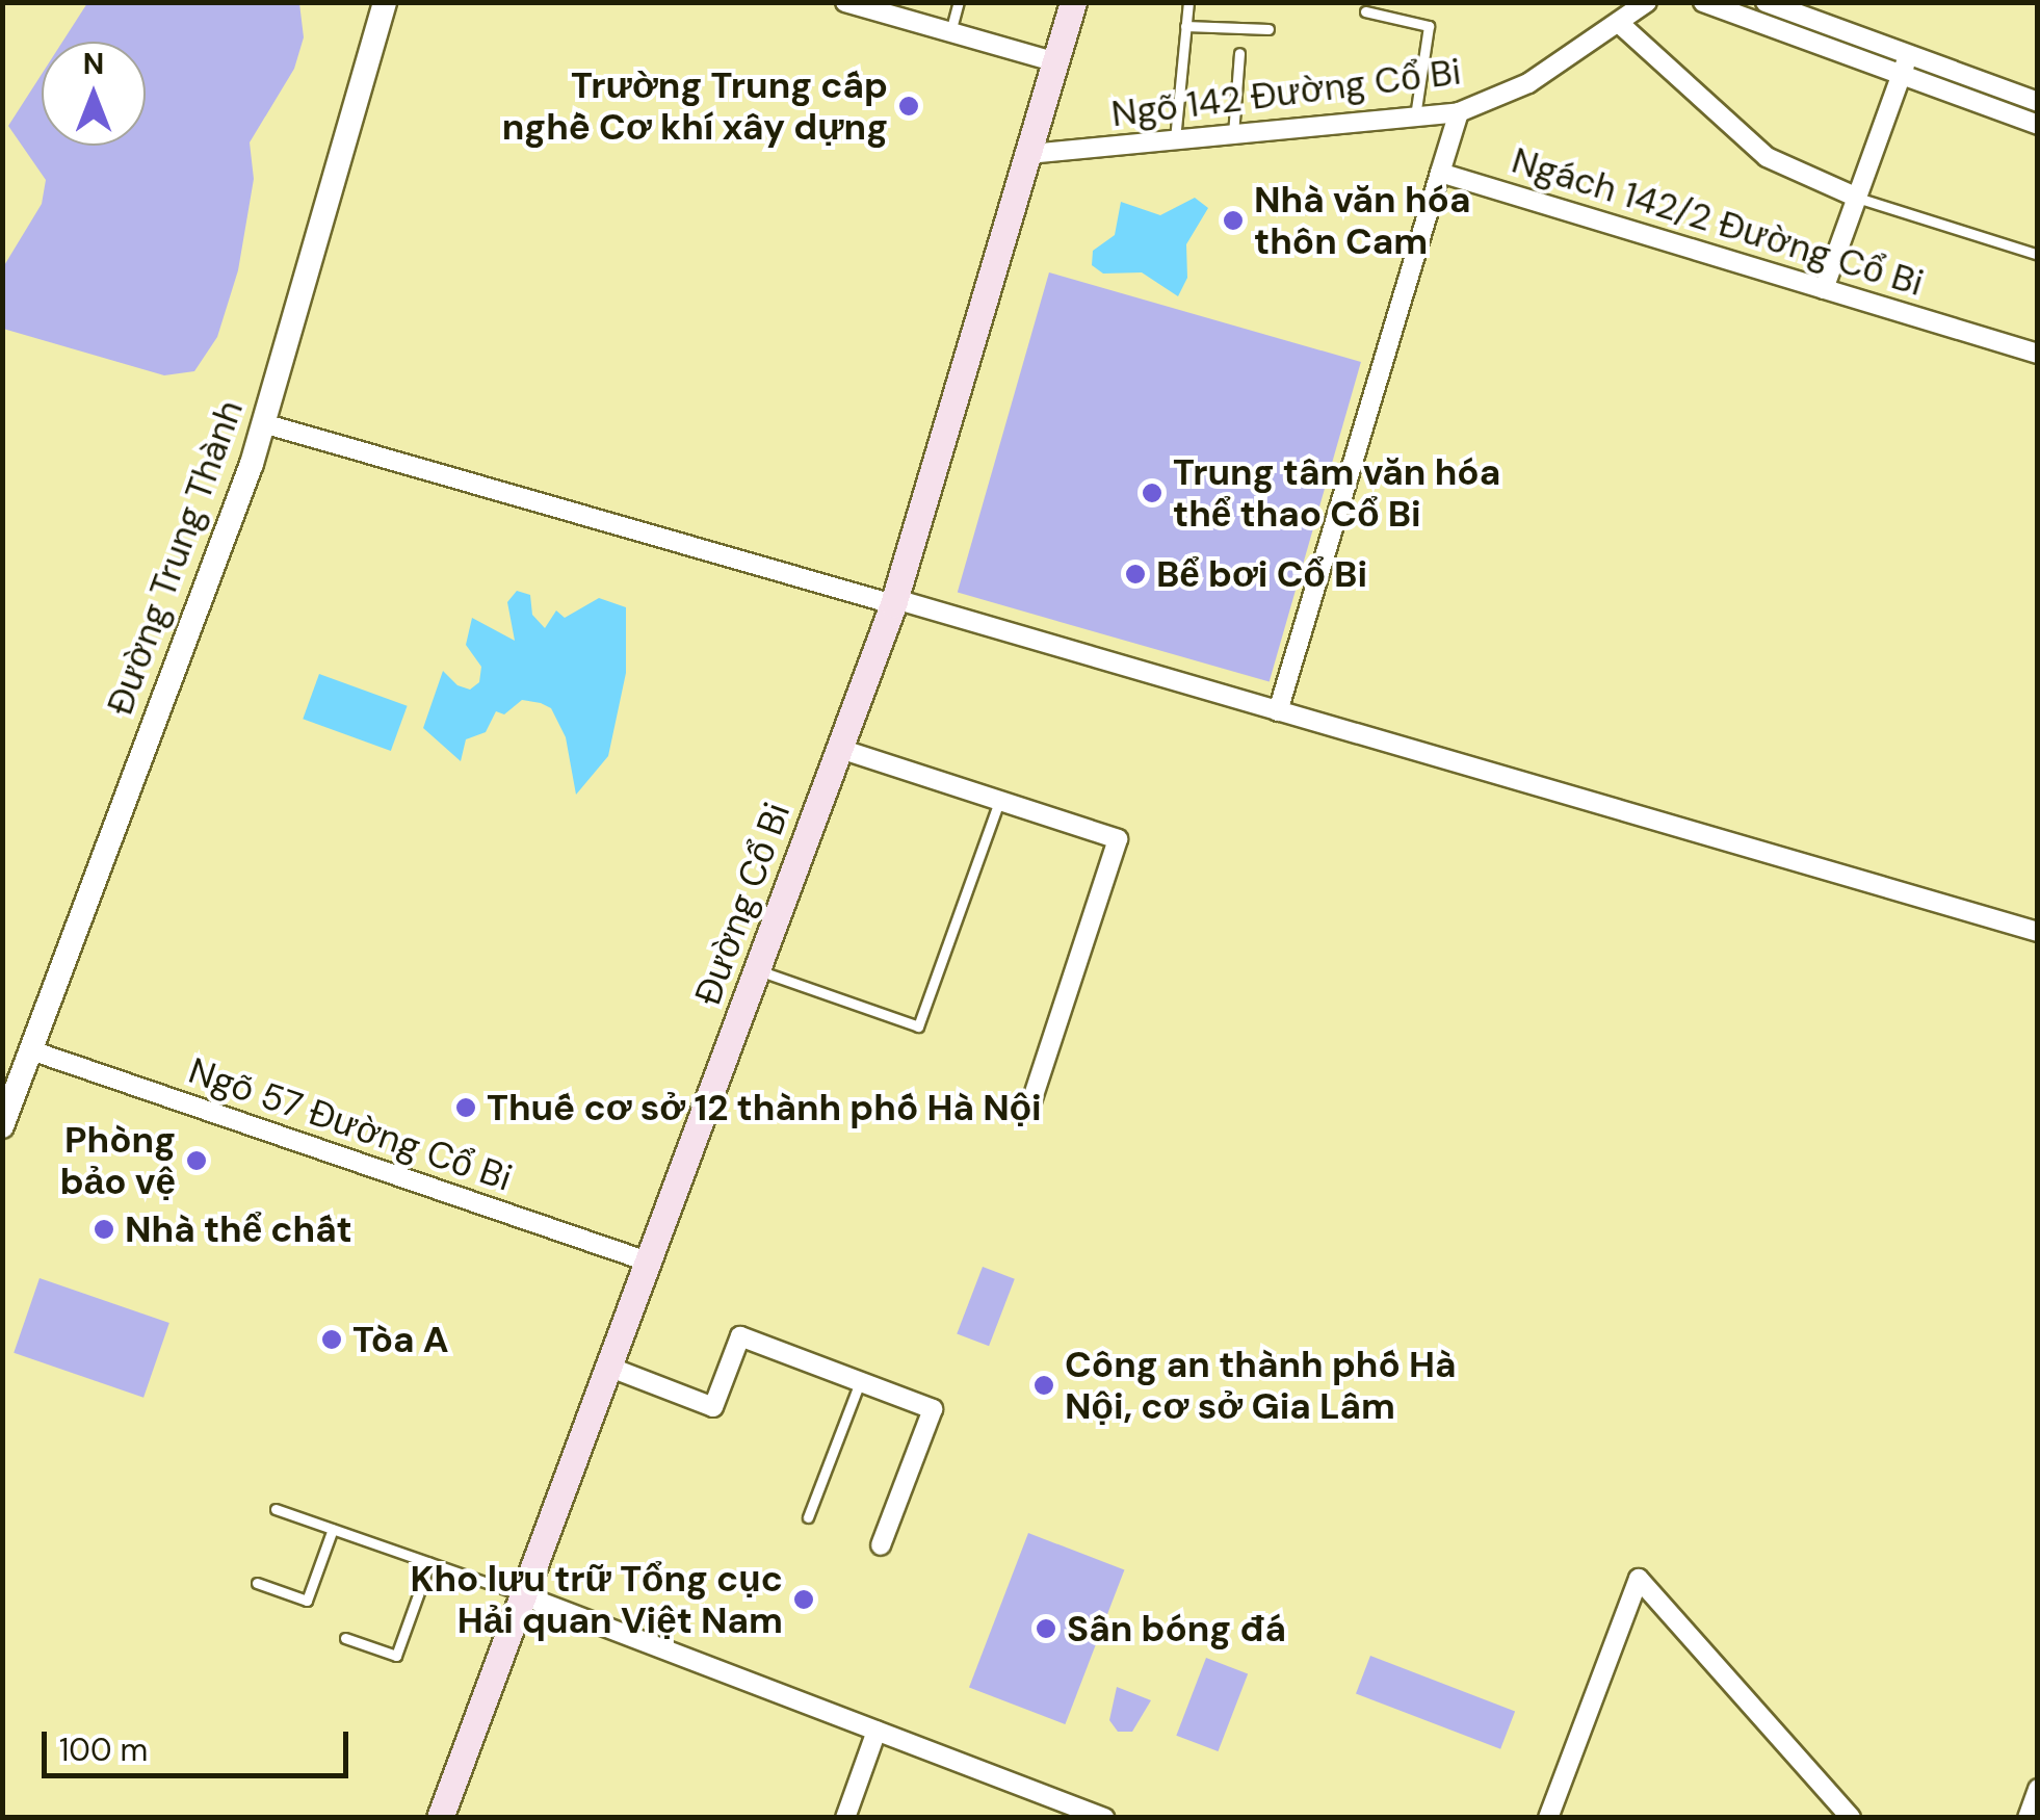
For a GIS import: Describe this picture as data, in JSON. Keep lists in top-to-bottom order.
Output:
{
  "streets": {
    "main road": ["Đường Cổ Bi"],
    "street": [
      "Ngõ 142 Đường Cổ Bi",
      "Ngách 142/2 Đường Cổ Bi",
      "Đường Trung Thành",
      "Ngõ 57 Đường Cổ Bi"
    ]
  },
  "crossings": [
    ["Ngõ 142 Đường Cổ Bi", "Đường Cổ Bi"],
    ["Đường Trung Thành", "Ngõ 57 Đường Cổ Bi"],
    ["Đường Cổ Bi", "Ngõ 57 Đường Cổ Bi"]
  ],
  "places": [
    "Trường Trung cấp nghề Cơ khí xây dựng",
    "Nhà văn hóa thôn Cam",
    "Trung tâm văn hóa thể thao Cổ Bi",
    "Bể bơi Cổ Bi",
    "Thuế cơ sở 12 thành phố Hà Nội",
    "Phòng bảo vệ",
    "Nhà thể chất",
    "Tòa A",
    "Công an thành phố Hà Nội, cơ sở Gia Lâm",
    "Kho lưu trữ Tổng cục Hải quan Việt Nam",
    "Sân bóng đá"
  ],
  "scale_bar": "100 m",
  "north": "top"
}
